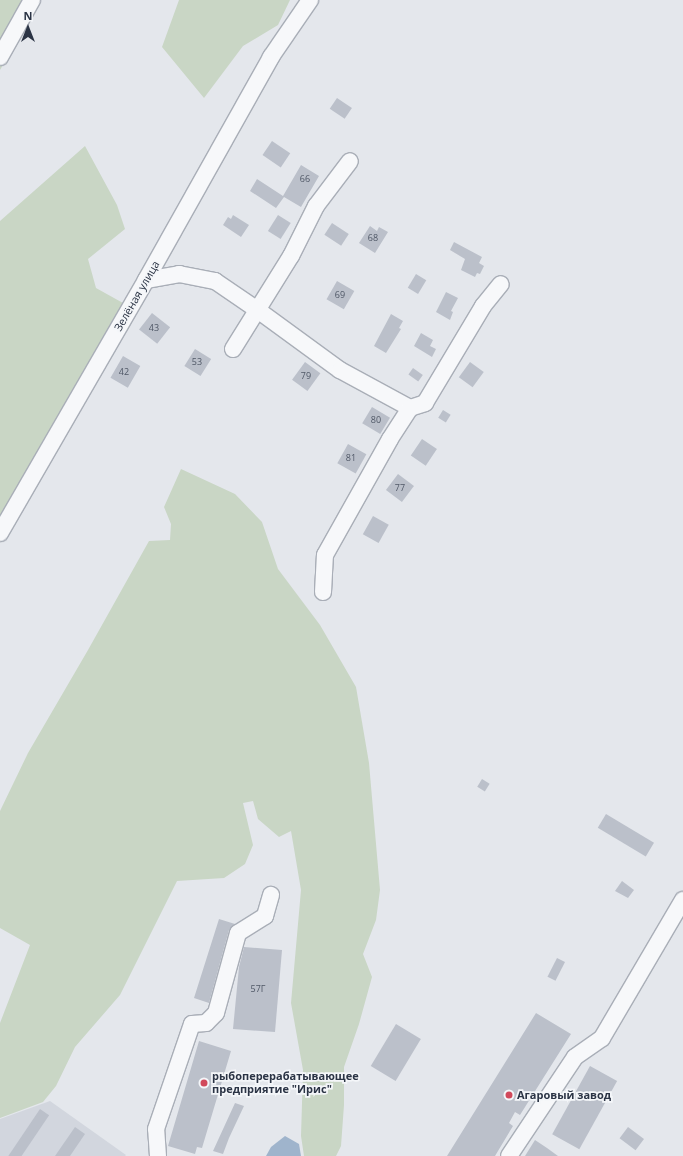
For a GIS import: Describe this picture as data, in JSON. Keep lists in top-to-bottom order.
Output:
{
  "streets": {
    "street": ["Зелёная улица"]
  },
  "places": ["рыбоперерабатывающее предприятие \"Ирис\"", "Агаровый завод"],
  "house_numbers": [
    "66",
    "68",
    "69",
    "43",
    "53",
    "42",
    "79",
    "80",
    "81",
    "77",
    "57Г"
  ],
  "north": "top"
}
